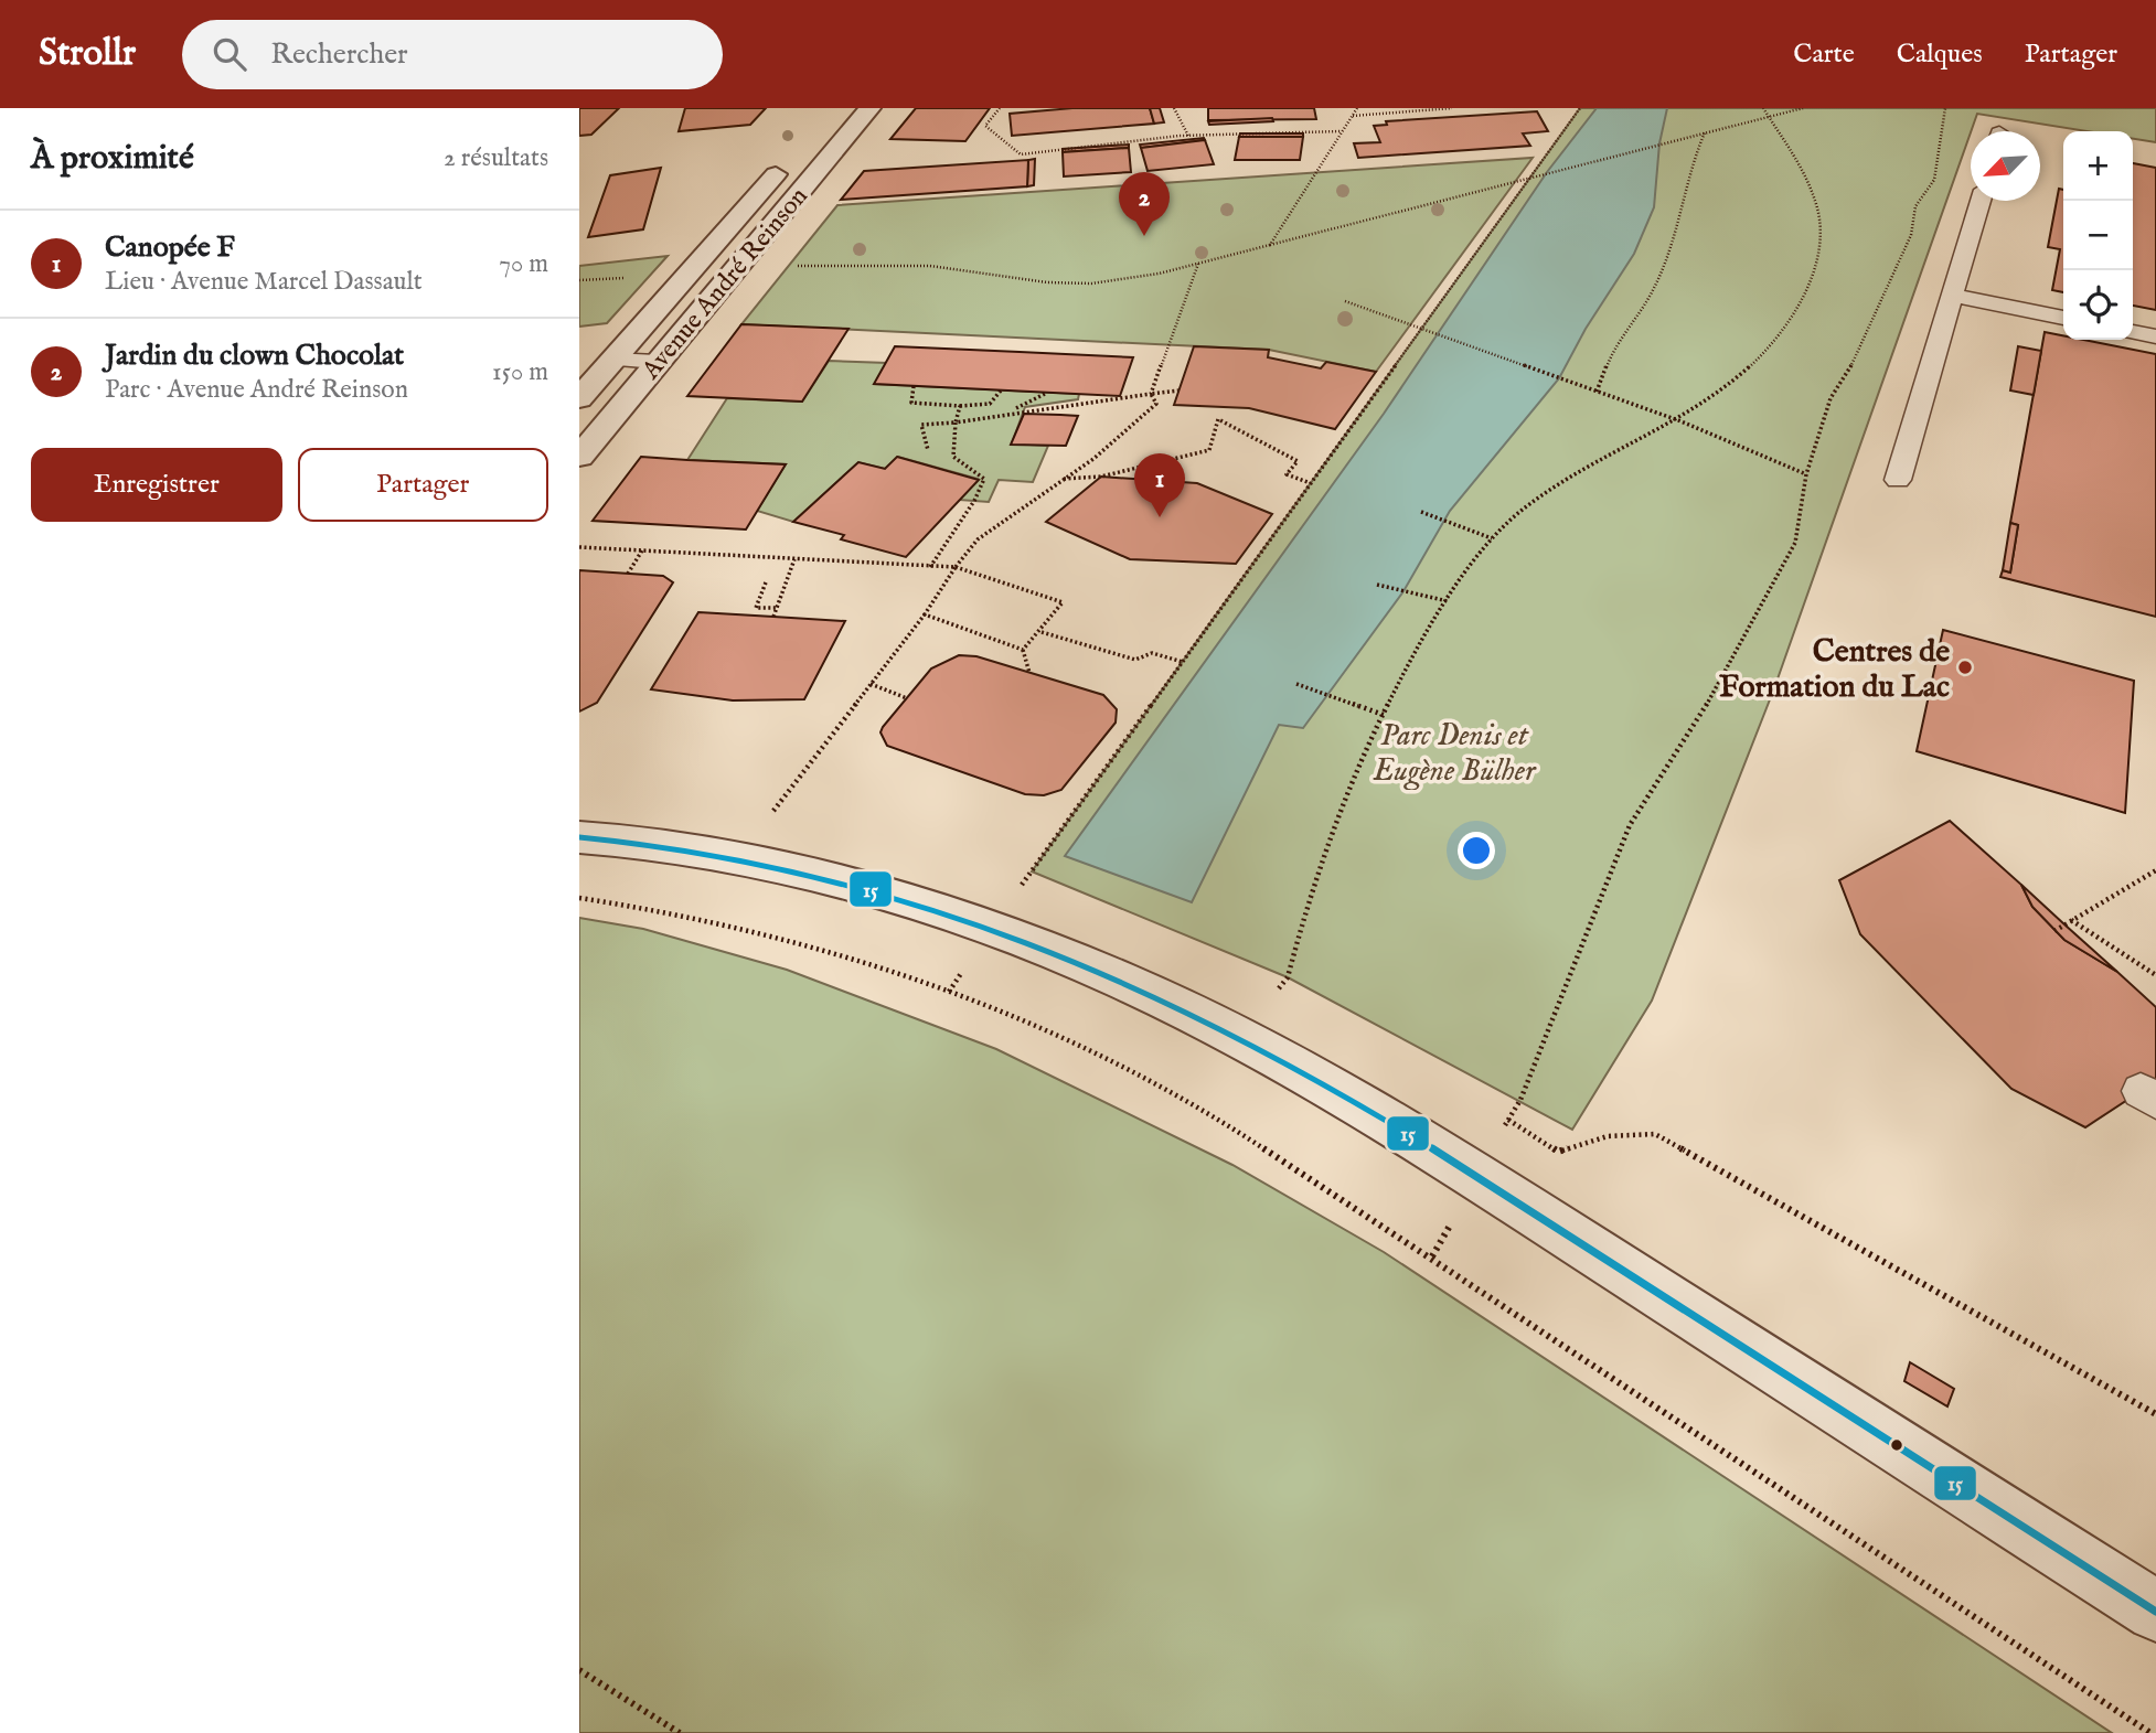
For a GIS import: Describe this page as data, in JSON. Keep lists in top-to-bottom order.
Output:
{
  "streets": {
    "street": ["Avenue André Reinson"]
  },
  "parks": ["Parc Denis et Eugène Bülher"],
  "places": ["Centres de Formation du Lac"],
  "lines": ["transit line 15"],
  "north": "bottom left",
  "page": {
    "header": "Strollr",
    "search": "Rechercher",
    "nav": ["Carte", "Calques", "Partager"],
    "heading": ["À proximité", "2 résultats"],
    "map_buttons": ["+", "−"],
    "pins": ["2", "1"],
    "list": [
      {
        "mark": "1",
        "name": "Canopée F",
        "note": "Lieu · Avenue Marcel Dassault",
        "value": "70 m"
      },
      {
        "mark": "2",
        "name": "Jardin du clown Chocolat",
        "note": "Parc · Avenue André Reinson",
        "value": "150 m"
      }
    ],
    "buttons": ["Enregistrer", "Partager"]
  }
}
